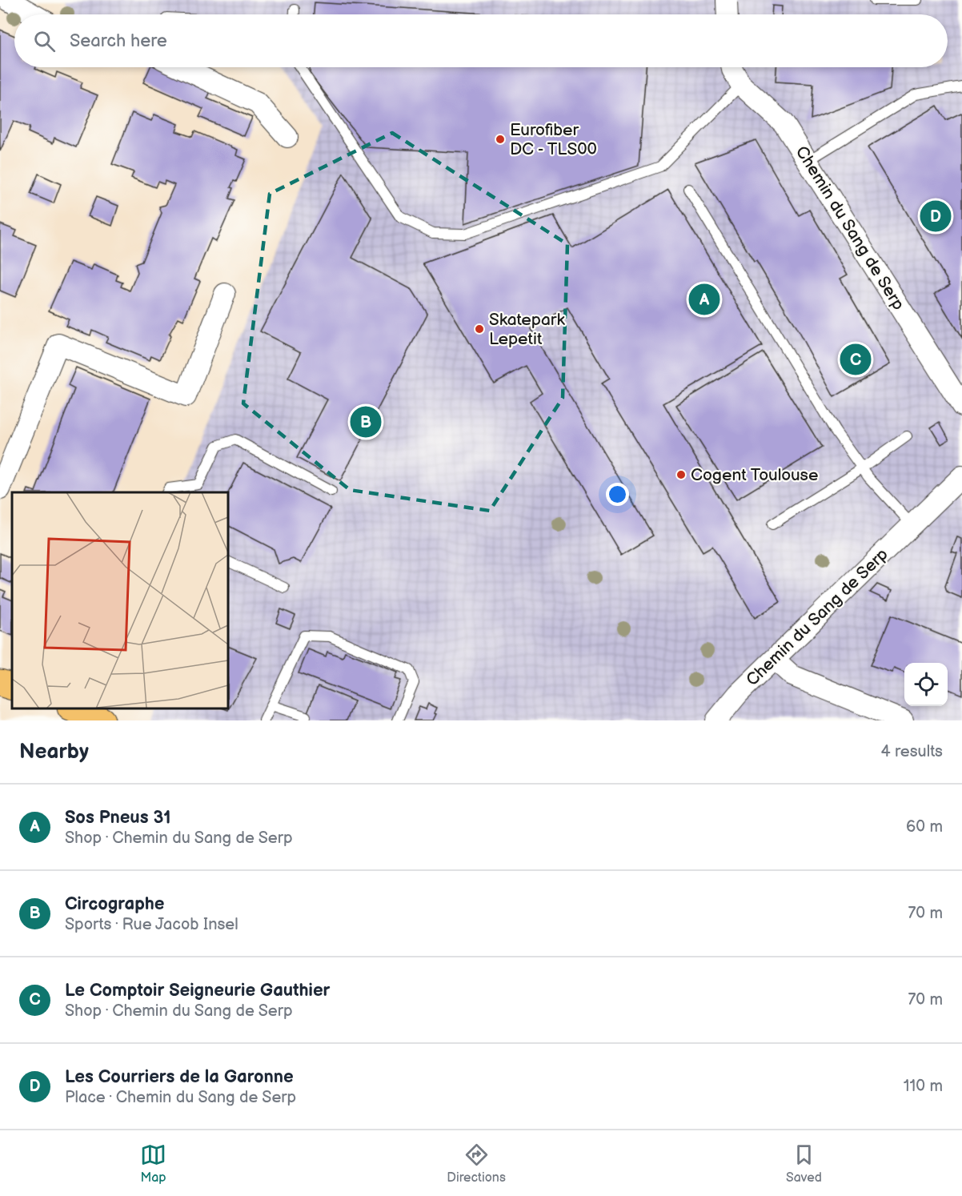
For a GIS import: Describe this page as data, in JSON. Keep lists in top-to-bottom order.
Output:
{
  "streets": {
    "street": ["Chemin du Sang de Serp"]
  },
  "places": ["Eurofiber DC - TLS00", "Skatepark Lepetit", "Cogent Toulouse"],
  "page": {
    "search": "Search here",
    "pins": [
      "D",
      "A",
      "C",
      "B"
    ],
    "heading": ["Nearby", "4 results"],
    "list": [
      {
        "mark": "A",
        "name": "Sos Pneus 31",
        "note": "Shop · Chemin du Sang de Serp",
        "value": "60 m"
      },
      {
        "mark": "B",
        "name": "Circographe",
        "note": "Sports · Rue Jacob Insel",
        "value": "70 m"
      },
      {
        "mark": "C",
        "name": "Le Comptoir Seigneurie Gauthier",
        "note": "Shop · Chemin du Sang de Serp",
        "value": "70 m"
      },
      {
        "mark": "D",
        "name": "Les Courriers de la Garonne",
        "note": "Place · Chemin du Sang de Serp",
        "value": "110 m"
      }
    ],
    "nav": ["Map", "Directions", "Saved"]
  }
}
